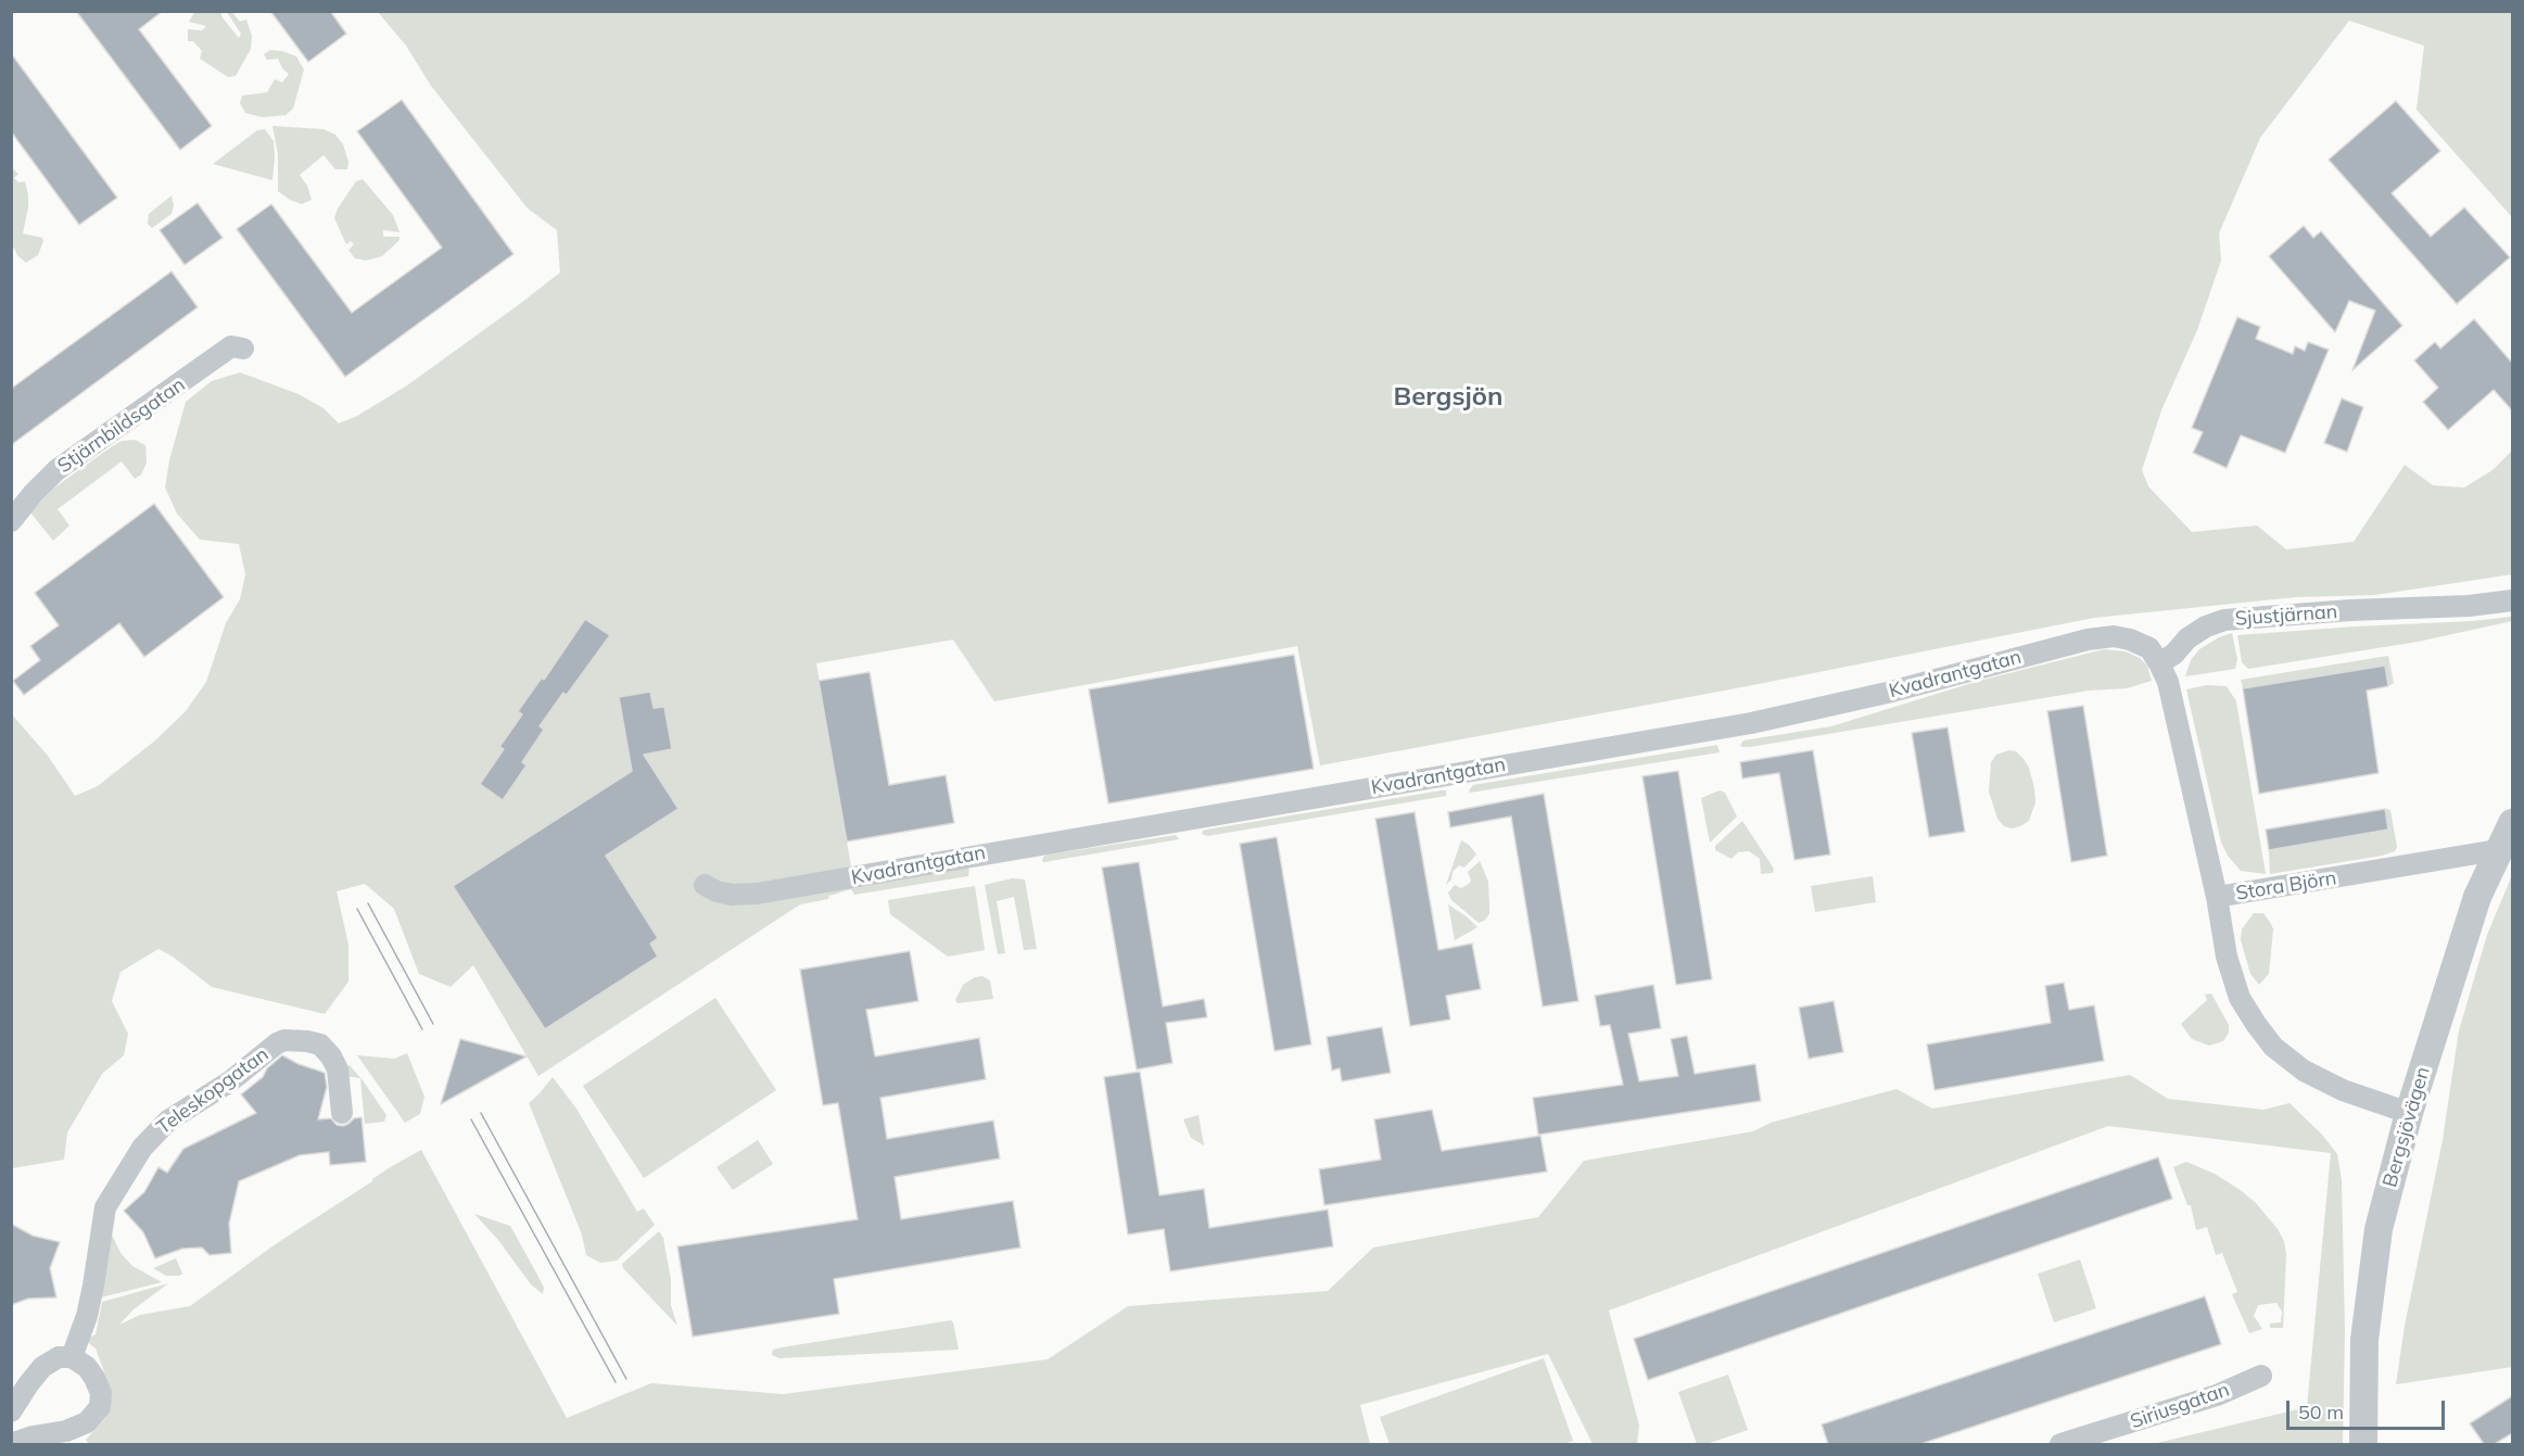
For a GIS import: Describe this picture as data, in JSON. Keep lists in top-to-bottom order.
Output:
{
  "streets": {
    "street": [
      "Stjärnbildsgatan",
      "Sjustjärnan",
      "Kvadrantgatan",
      "Stora Björn",
      "Teleskopgatan",
      "Bergsjövägen",
      "Siriusgatan"
    ]
  },
  "crossings": [
    ["Sjustjärnan", "Kvadrantgatan"],
    ["Stora Björn", "Bergsjövägen"]
  ],
  "districts": ["Bergsjön"],
  "scale_bar": "50 m"
}
